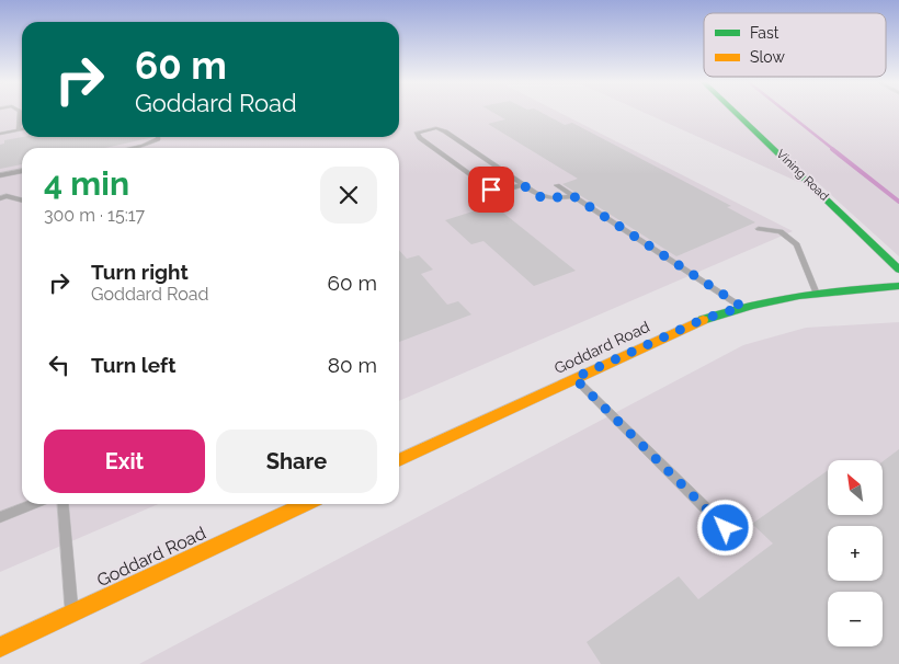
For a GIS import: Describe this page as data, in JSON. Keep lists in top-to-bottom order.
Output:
{
  "streets": {
    "main road": ["Vining Road", "Goddard Road"]
  },
  "legend": ["Fast", "Slow"],
  "north": "top left",
  "page": {
    "turn": ["60 m", "Goddard Road"],
    "heading": ["4 min", "300 m · 15:17"],
    "list": [
      {
        "name": "Turn right",
        "note": "Goddard Road",
        "value": "60 m"
      },
      {
        "name": "Turn left",
        "value": "80 m"
      }
    ],
    "buttons": ["Exit", "Share"],
    "map_buttons": ["+", "−"]
  }
}
